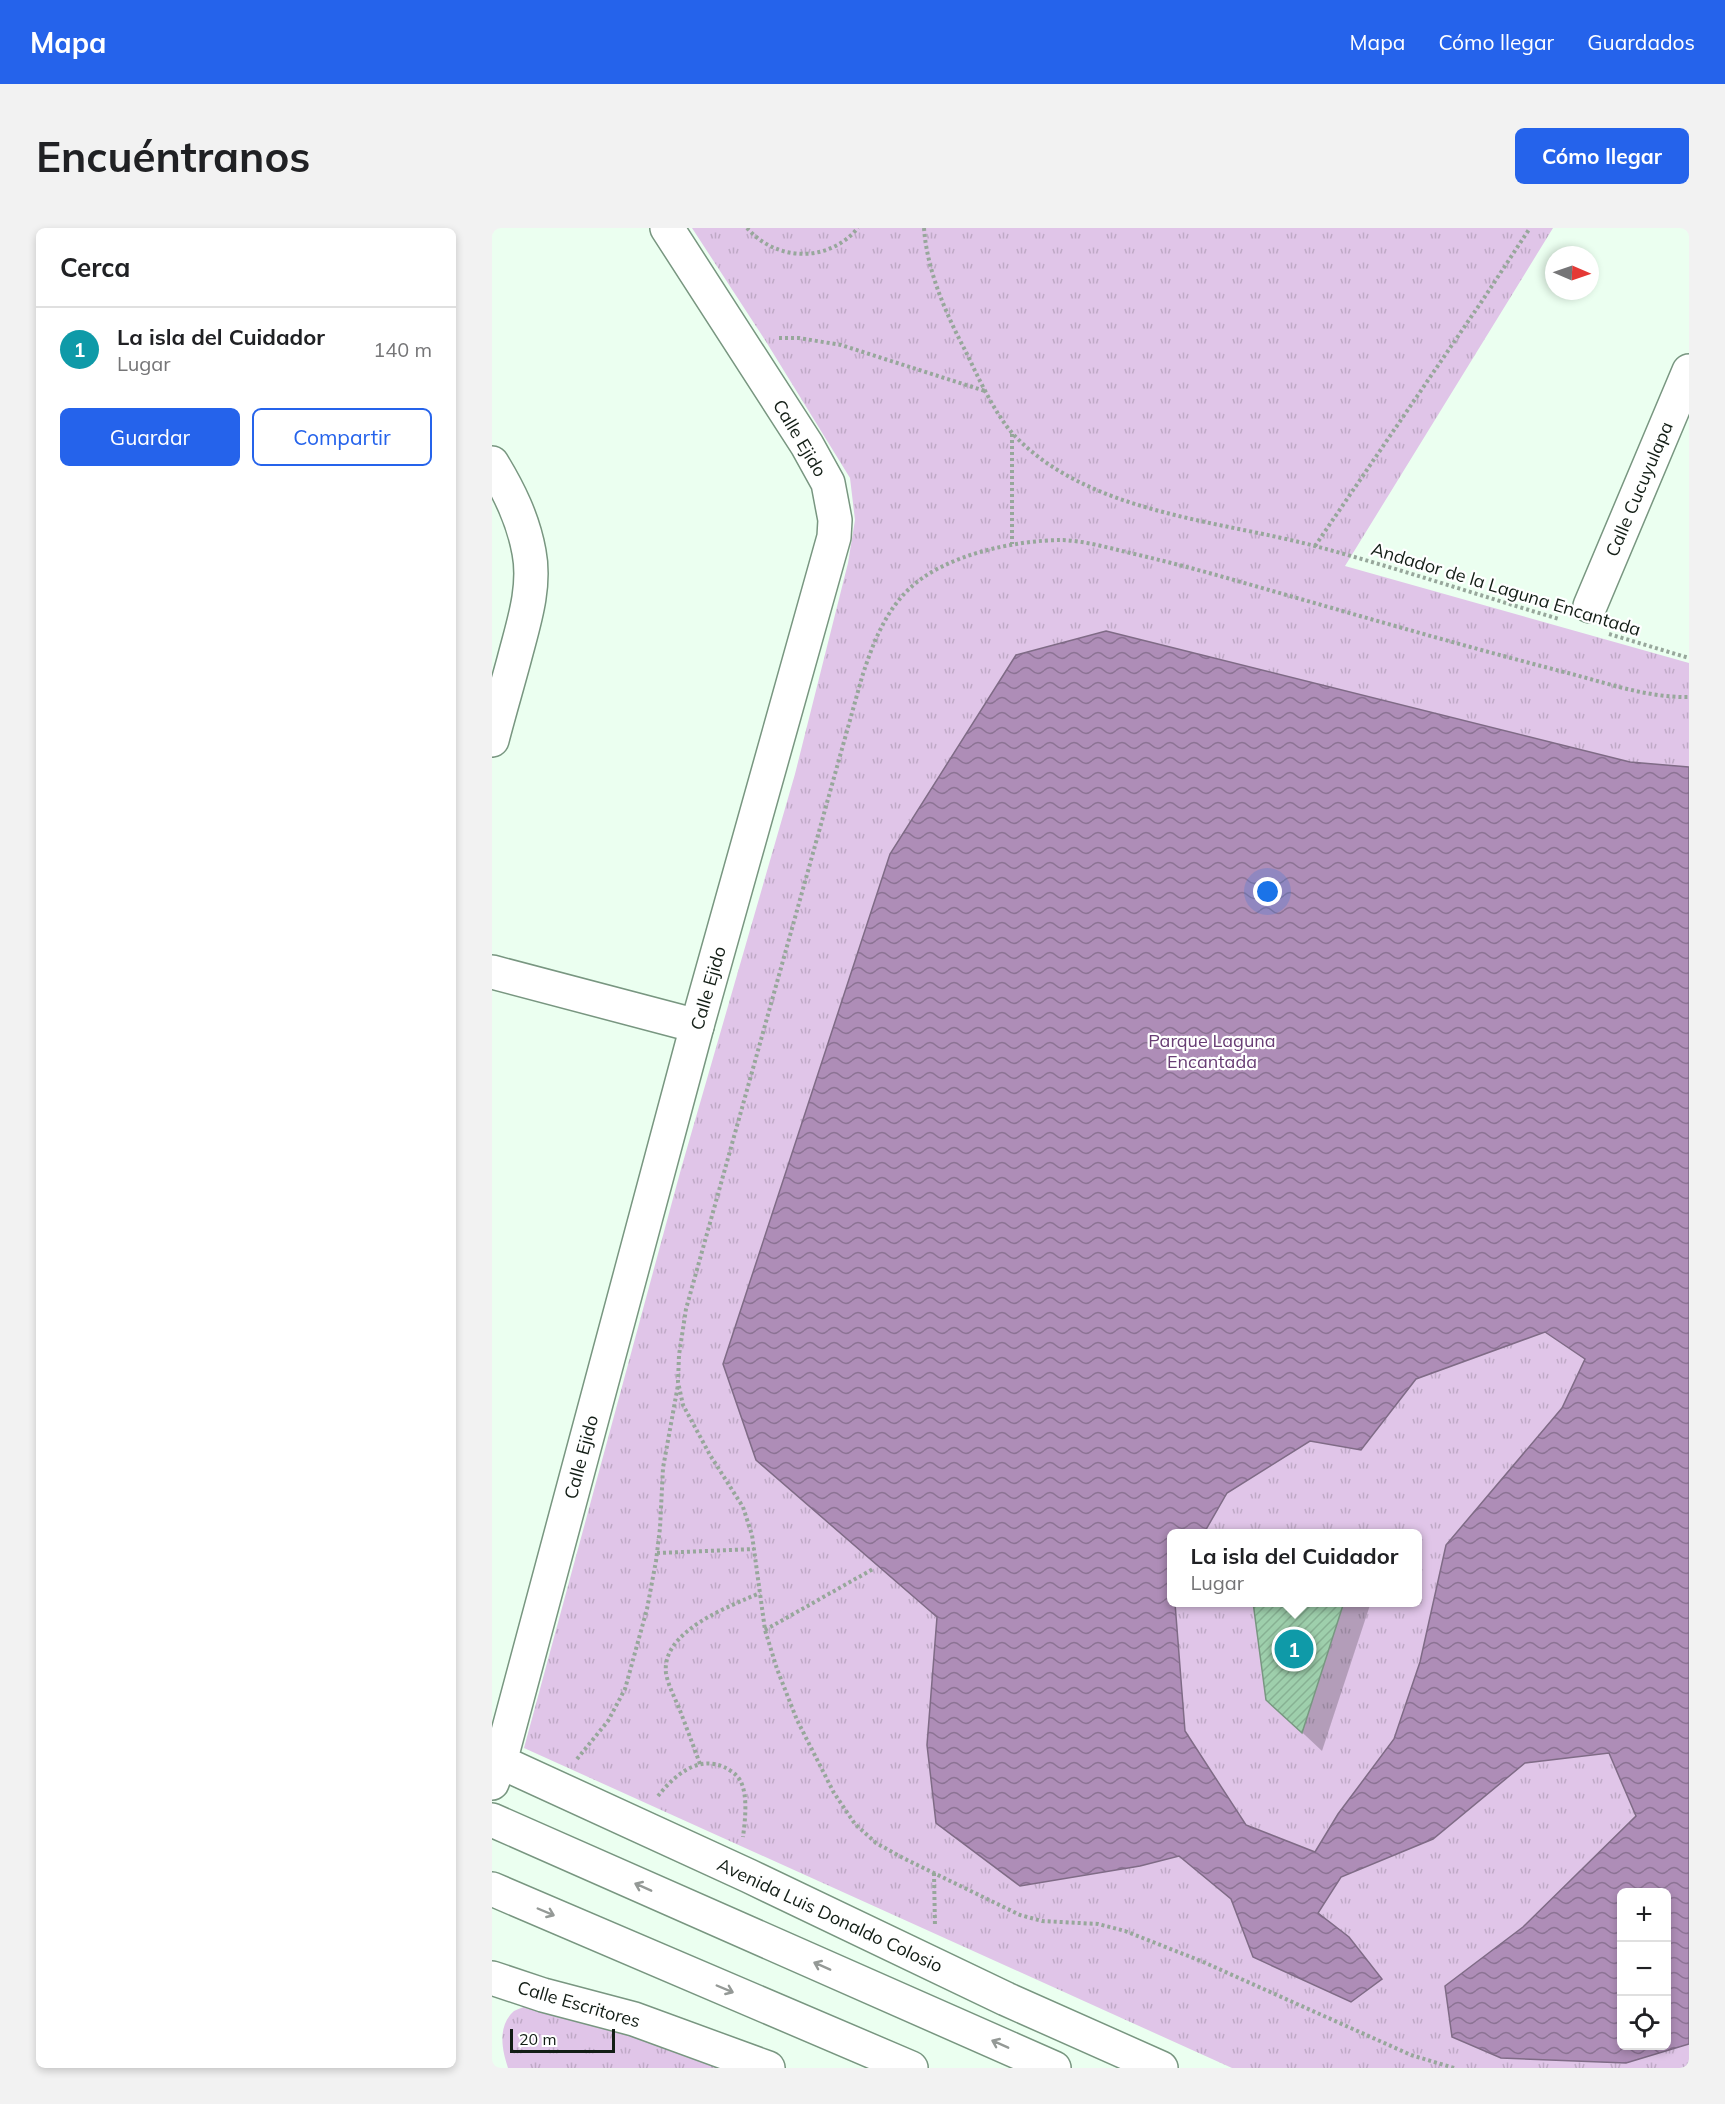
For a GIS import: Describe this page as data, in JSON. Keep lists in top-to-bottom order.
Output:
{
  "streets": {
    "street": [
      "Calle Ejido",
      "Calle Cucuyulapa",
      "Avenida Luis Donaldo Colosio",
      "Calle Escritores"
    ],
    "path": ["Andador de la Laguna Encantada"]
  },
  "crossings": [
    ["Calle Ejido", "Avenida Luis Donaldo Colosio"],
    ["Calle Cucuyulapa", "Andador de la Laguna Encantada"]
  ],
  "parks": ["Parque Laguna Encantada"],
  "scale_bar": "20 m",
  "north": "right",
  "page": {
    "header": "Mapa",
    "nav": ["Mapa", "Cómo llegar", "Guardados"],
    "buttons": [
      "Cómo llegar",
      ["Guardar", "Compartir"]
    ],
    "title": "Encuéntranos",
    "heading": "Cerca",
    "list": [
      {
        "mark": "1",
        "name": "La isla del Cuidador",
        "note": "Lugar",
        "value": "140 m"
      }
    ],
    "popup": ["La isla del Cuidador", "Lugar"],
    "pins": "1",
    "map_buttons": ["+", "−"],
    "scale": "20 m"
  }
}
